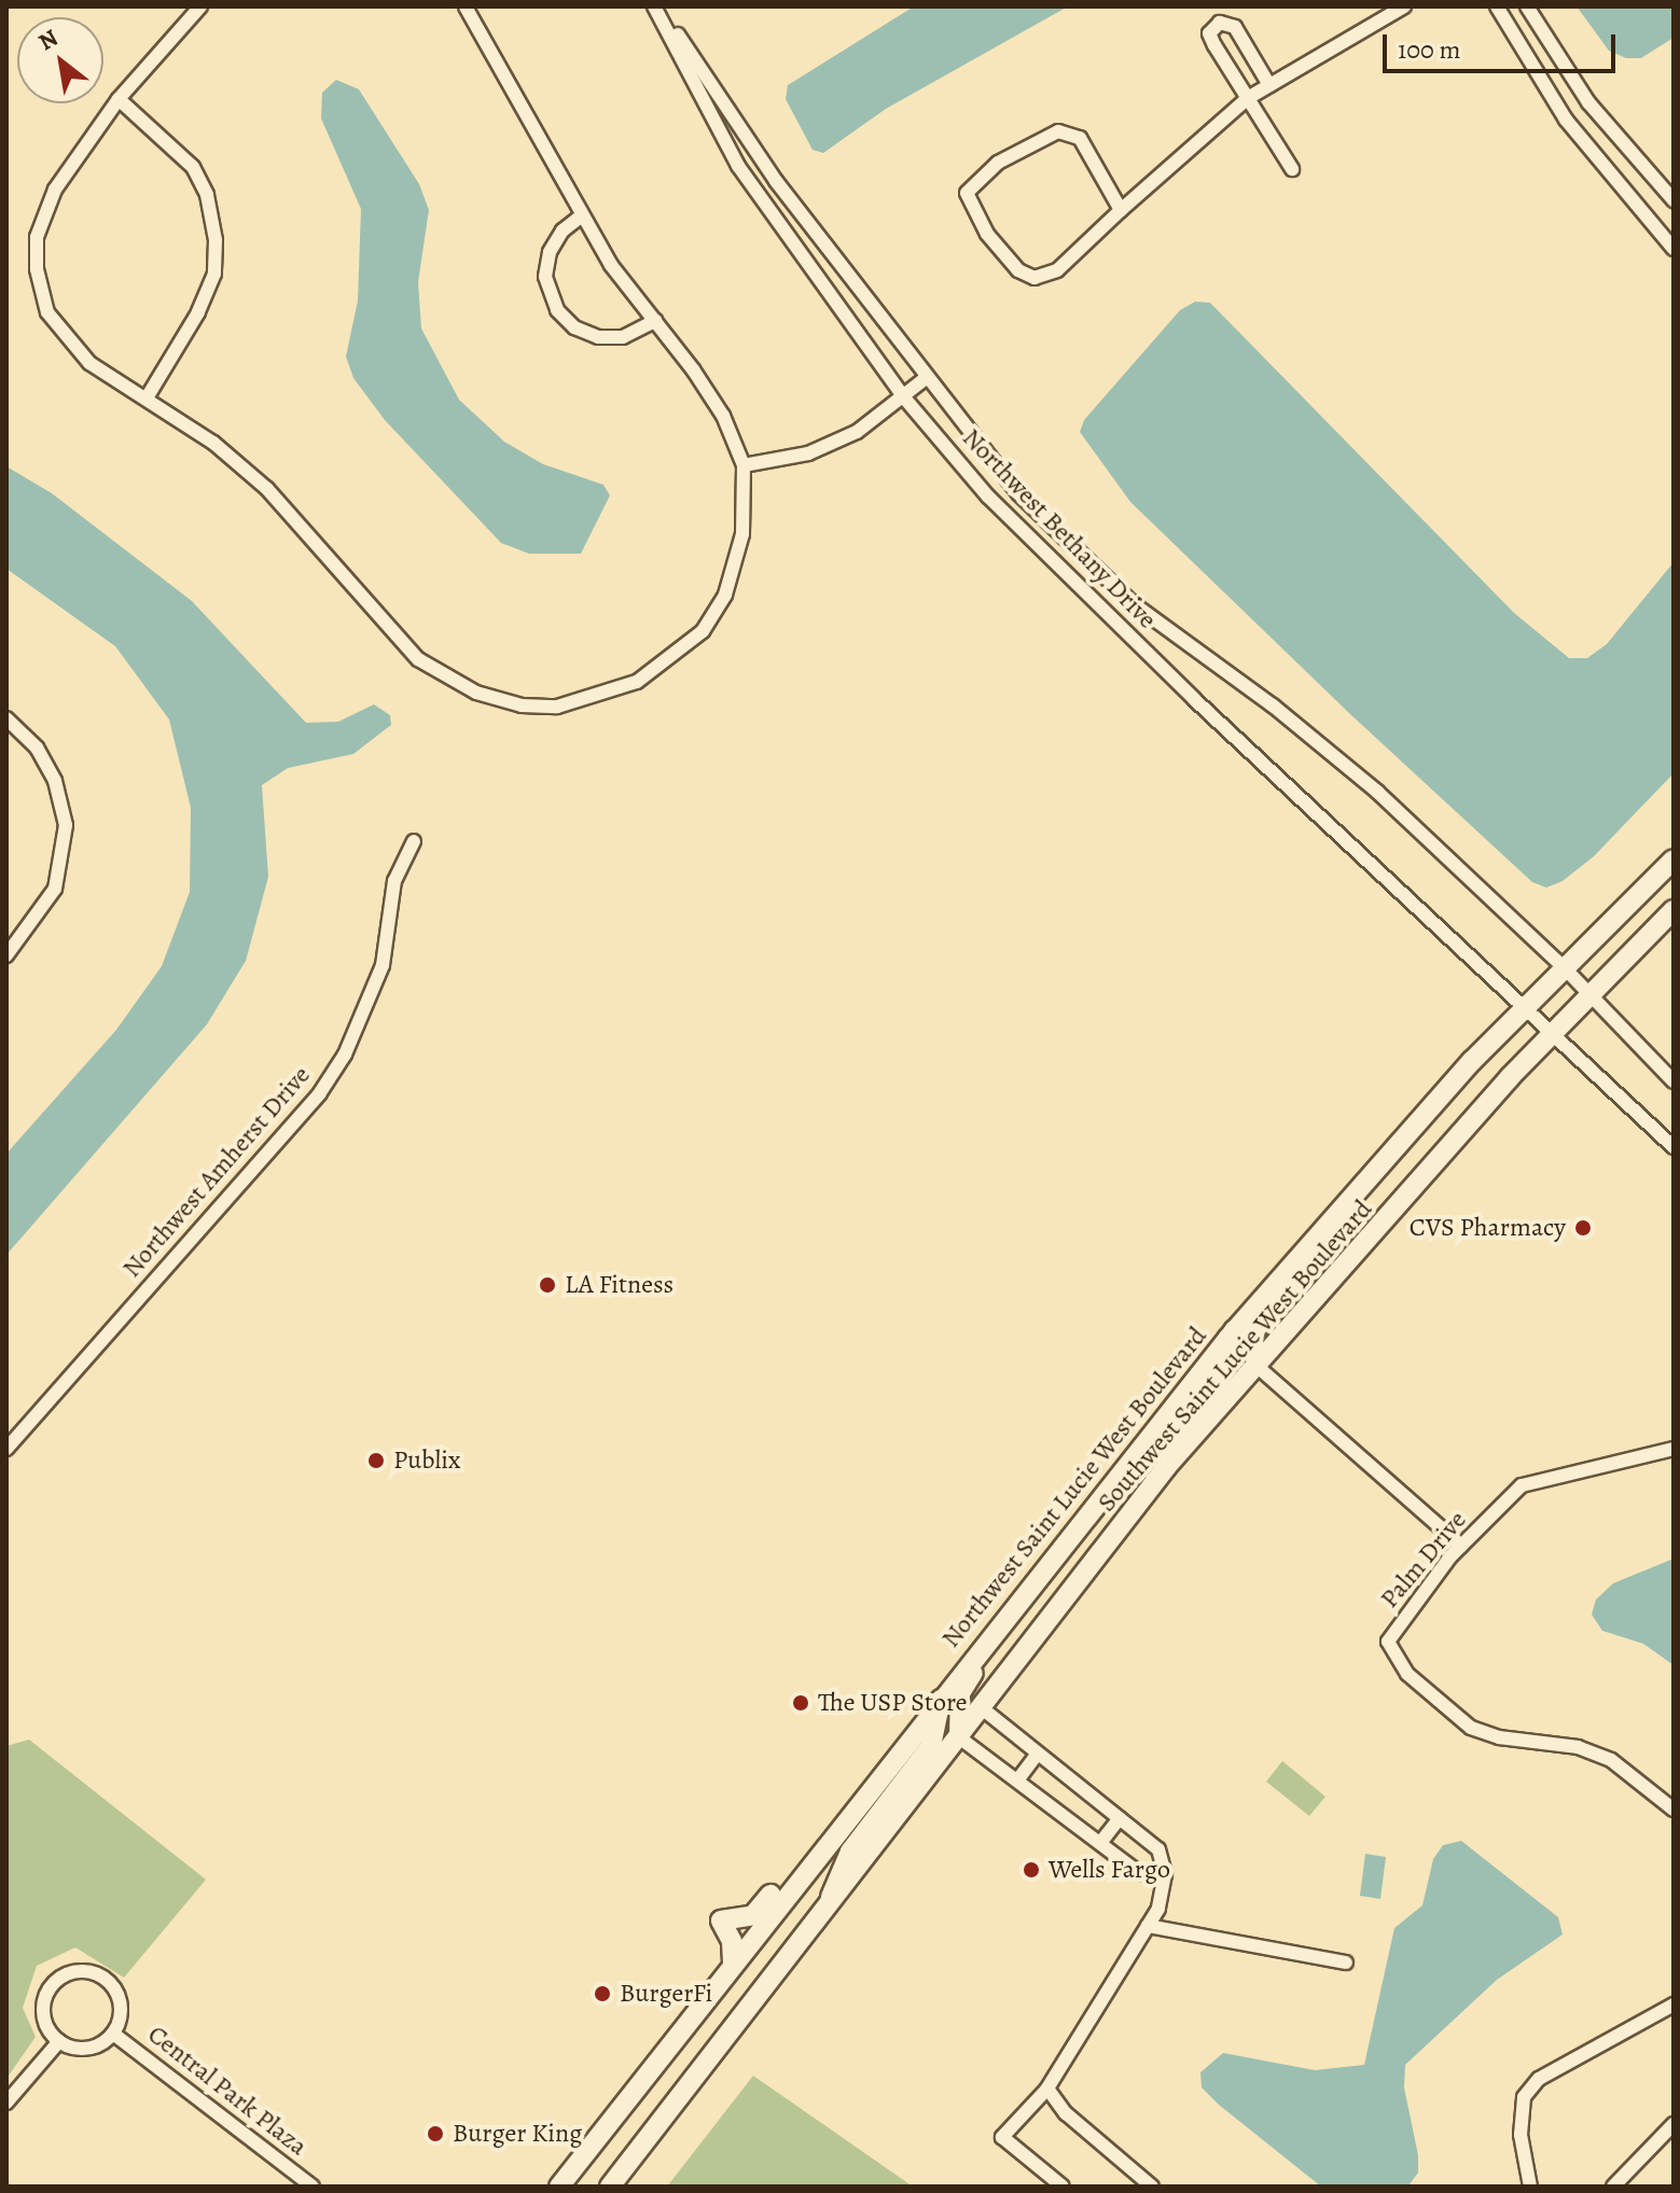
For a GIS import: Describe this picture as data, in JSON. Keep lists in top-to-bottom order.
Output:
{
  "streets": {
    "main road": ["Southwest Saint Lucie West Boulevard", "Northwest Saint Lucie West Boulevard"],
    "street": [
      "Northwest Bethany Drive",
      "Northwest Amherst Drive",
      "Palm Drive",
      "Central Park Plaza"
    ]
  },
  "crossings": [
    ["Northwest Bethany Drive", "Southwest Saint Lucie West Boulevard"],
    ["Northwest Bethany Drive", "Northwest Saint Lucie West Boulevard"]
  ],
  "places": [
    "CVS Pharmacy",
    "LA Fitness",
    "Publix",
    "The USP Store",
    "Wells Fargo",
    "BurgerFi",
    "Burger King"
  ],
  "scale_bar": "100 m",
  "north": "top left"
}
